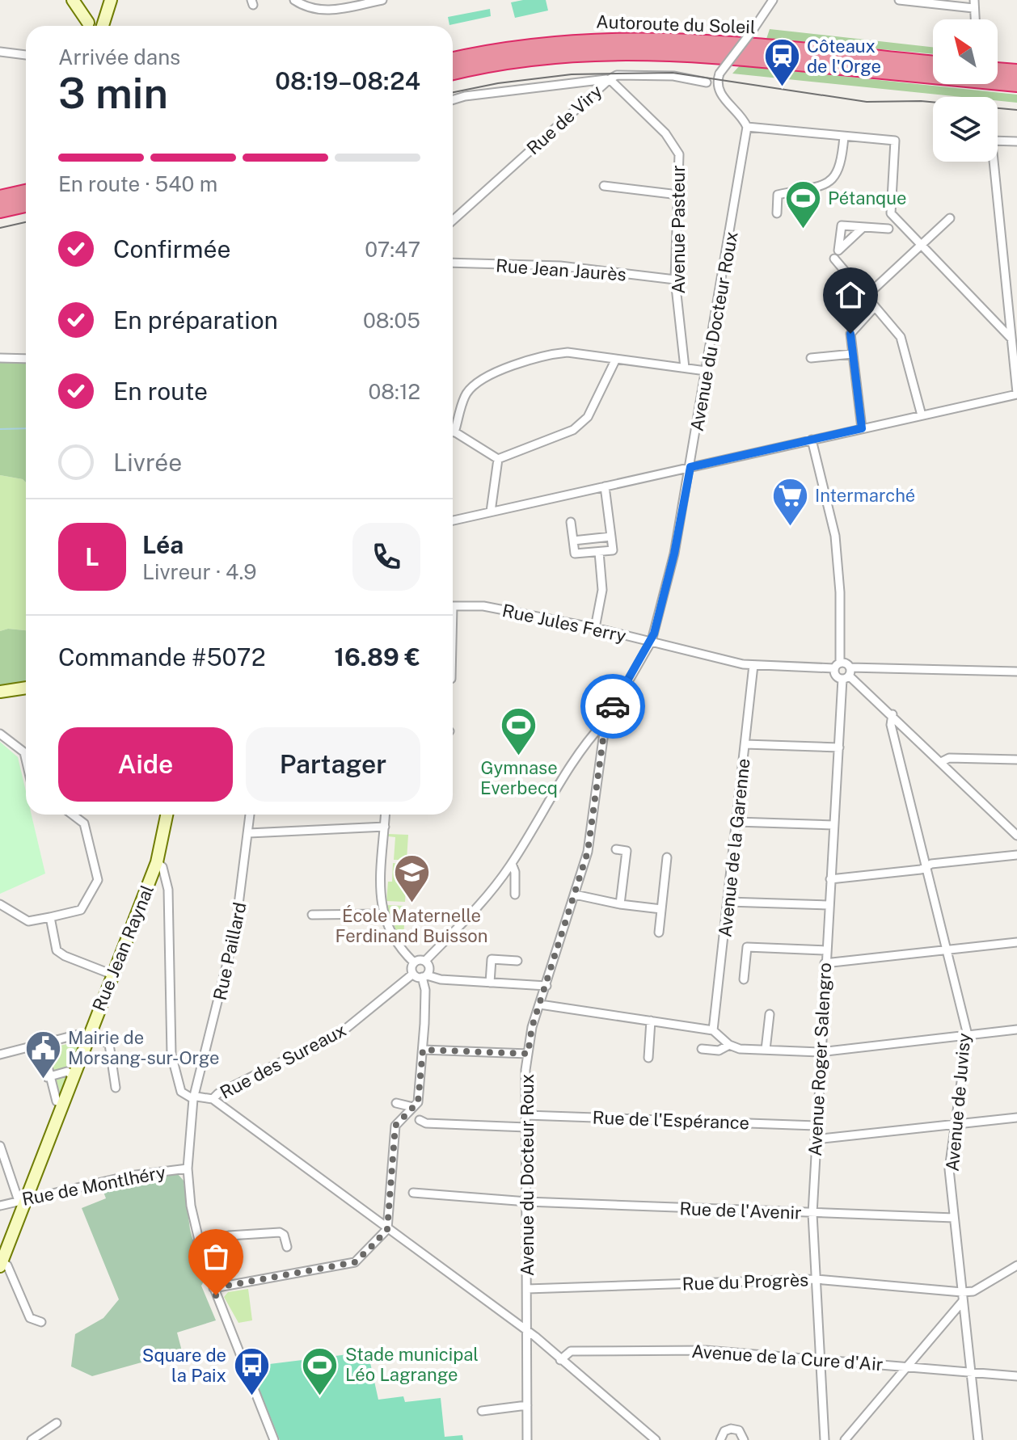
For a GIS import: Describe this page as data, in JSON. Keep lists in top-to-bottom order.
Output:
{
  "streets": {
    "highway": ["Autoroute du Soleil"],
    "street": [
      "Rue de Viry",
      "Avenue Pasteur",
      "Rue Jean Jaurès",
      "Avenue du Docteur Roux",
      "Rue Jules Ferry",
      "Avenue de la Garenne",
      "Rue Jean Raynal",
      "Rue Paillard",
      "Avenue Roger Salengro",
      "Rue des Sureaux",
      "Avenue de Juvisy",
      "Rue de l'Espérance",
      "Rue de Montlhéry",
      "Rue de l'Avenir",
      "Rue du Progrès",
      "Avenue de la Cure d'Air"
    ]
  },
  "crossings": [
    ["Rue de Viry", "Avenue Pasteur"],
    ["Avenue Pasteur", "Rue Jean Jaurès"],
    ["Avenue du Docteur Roux", "Rue Jules Ferry"],
    ["Avenue du Docteur Roux", "Rue de l'Espérance"],
    ["Avenue du Docteur Roux", "Rue de l'Avenir"],
    ["Avenue du Docteur Roux", "Rue du Progrès"],
    ["Rue Jules Ferry", "Avenue de la Garenne"],
    ["Rue Jean Raynal", "Rue de Montlhéry"],
    ["Rue Paillard", "Rue de Montlhéry"],
    ["Avenue Roger Salengro", "Rue de l'Espérance"],
    ["Avenue Roger Salengro", "Rue de l'Avenir"],
    ["Avenue Roger Salengro", "Rue du Progrès"],
    ["Avenue Roger Salengro", "Avenue de la Cure d'Air"],
    ["Avenue de Juvisy", "Rue de l'Avenir"],
    ["Avenue de Juvisy", "Rue du Progrès"],
    ["Avenue de Juvisy", "Avenue de la Cure d'Air"]
  ],
  "places": {
    "station": ["Côteaux de l'Orge"],
    "sports": ["Pétanque", "Gymnase Everbecq", "Stade municipal Léo Lagrange"],
    "supermarket": ["Intermarché"],
    "school or university": ["École Maternelle Ferdinand Buisson"],
    "public building": ["Mairie de Morsang-sur-Orge"],
    "bus stop": ["Square de la Paix"]
  },
  "north": "top left",
  "page": {
    "heading": ["3 min", "Arrivée dans", "08:19–08:24"],
    "panel": [
      "Léa",
      "Livreur · 4.9",
      "Commande #5072",
      "16.89 €"
    ],
    "bar": "En route · 540 m",
    "list": [
      ["Confirmée", "07:47"],
      ["En préparation", "08:05"],
      ["En route", "08:12"],
      "Livrée"
    ],
    "round": "L",
    "buttons": ["Aide", "Partager"]
  }
}
